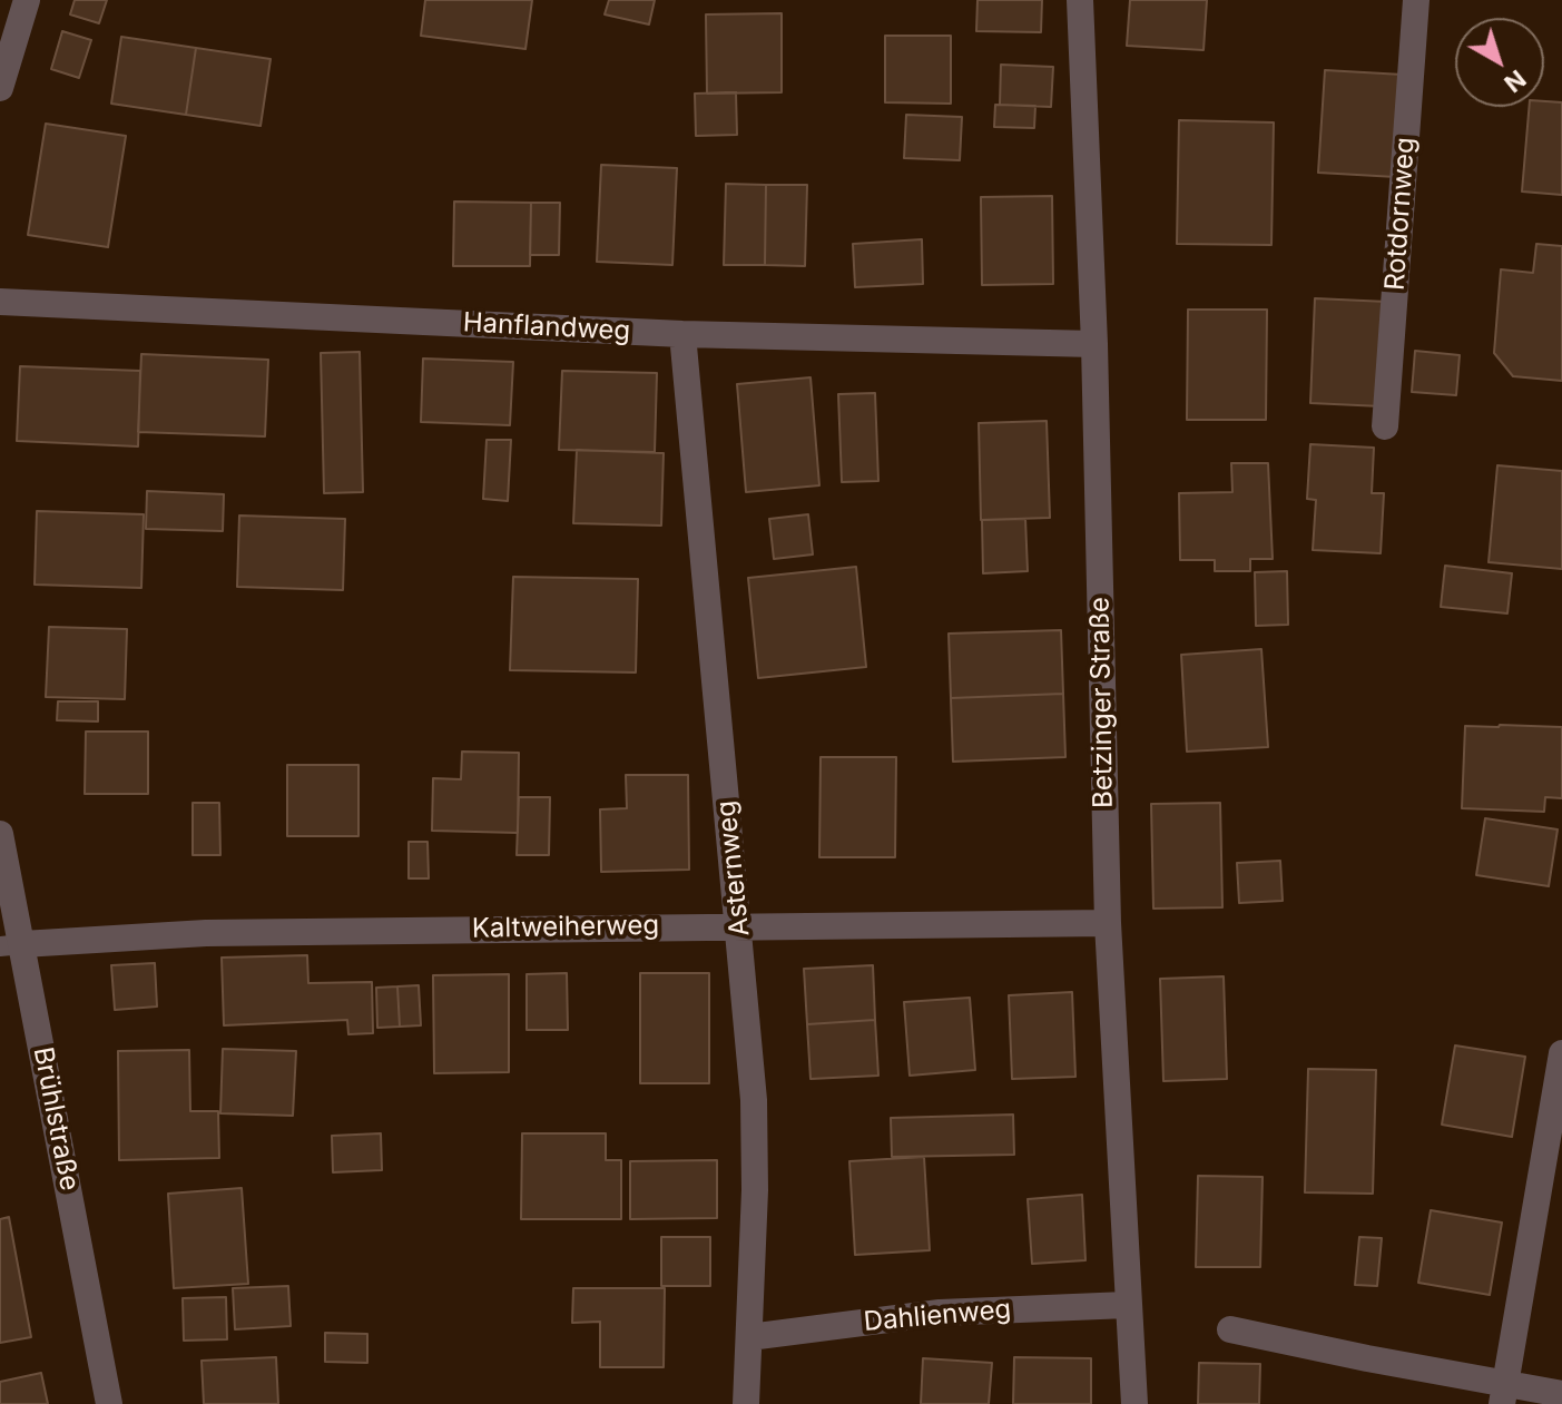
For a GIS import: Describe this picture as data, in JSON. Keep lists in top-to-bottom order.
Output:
{
  "streets": {
    "street": [
      "Rotdornweg",
      "Hanflandweg",
      "Betzinger Straße",
      "Asternweg",
      "Kaltweiherweg",
      "Brühlstraße",
      "Dahlienweg"
    ]
  },
  "crossings": [
    ["Hanflandweg", "Betzinger Straße"],
    ["Hanflandweg", "Asternweg"],
    ["Betzinger Straße", "Kaltweiherweg"],
    ["Betzinger Straße", "Dahlienweg"],
    ["Asternweg", "Kaltweiherweg"],
    ["Asternweg", "Dahlienweg"],
    ["Kaltweiherweg", "Brühlstraße"]
  ],
  "north": "bottom right"
}
